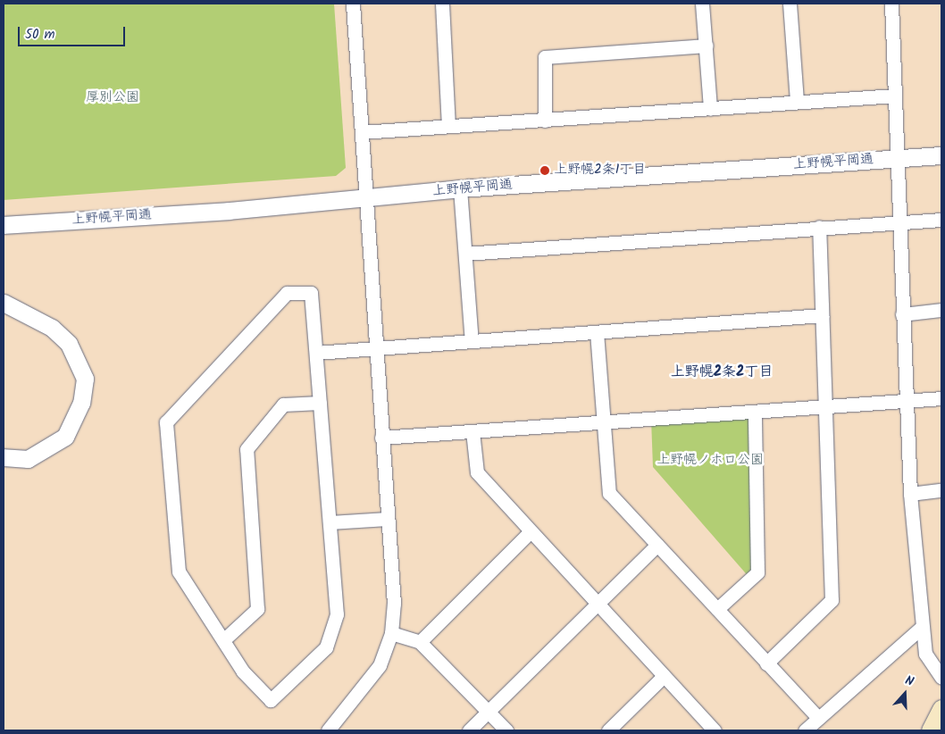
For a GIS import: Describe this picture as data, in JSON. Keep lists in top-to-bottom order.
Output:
{
  "streets": {
    "street": ["上野幌平岡通"]
  },
  "districts": ["上野幌2条2丁目"],
  "parks": ["厚別公園", "上野幌ノホロ公園"],
  "places": ["上野幌2条1丁目"],
  "scale_bar": "50 m",
  "north": "top"
}
